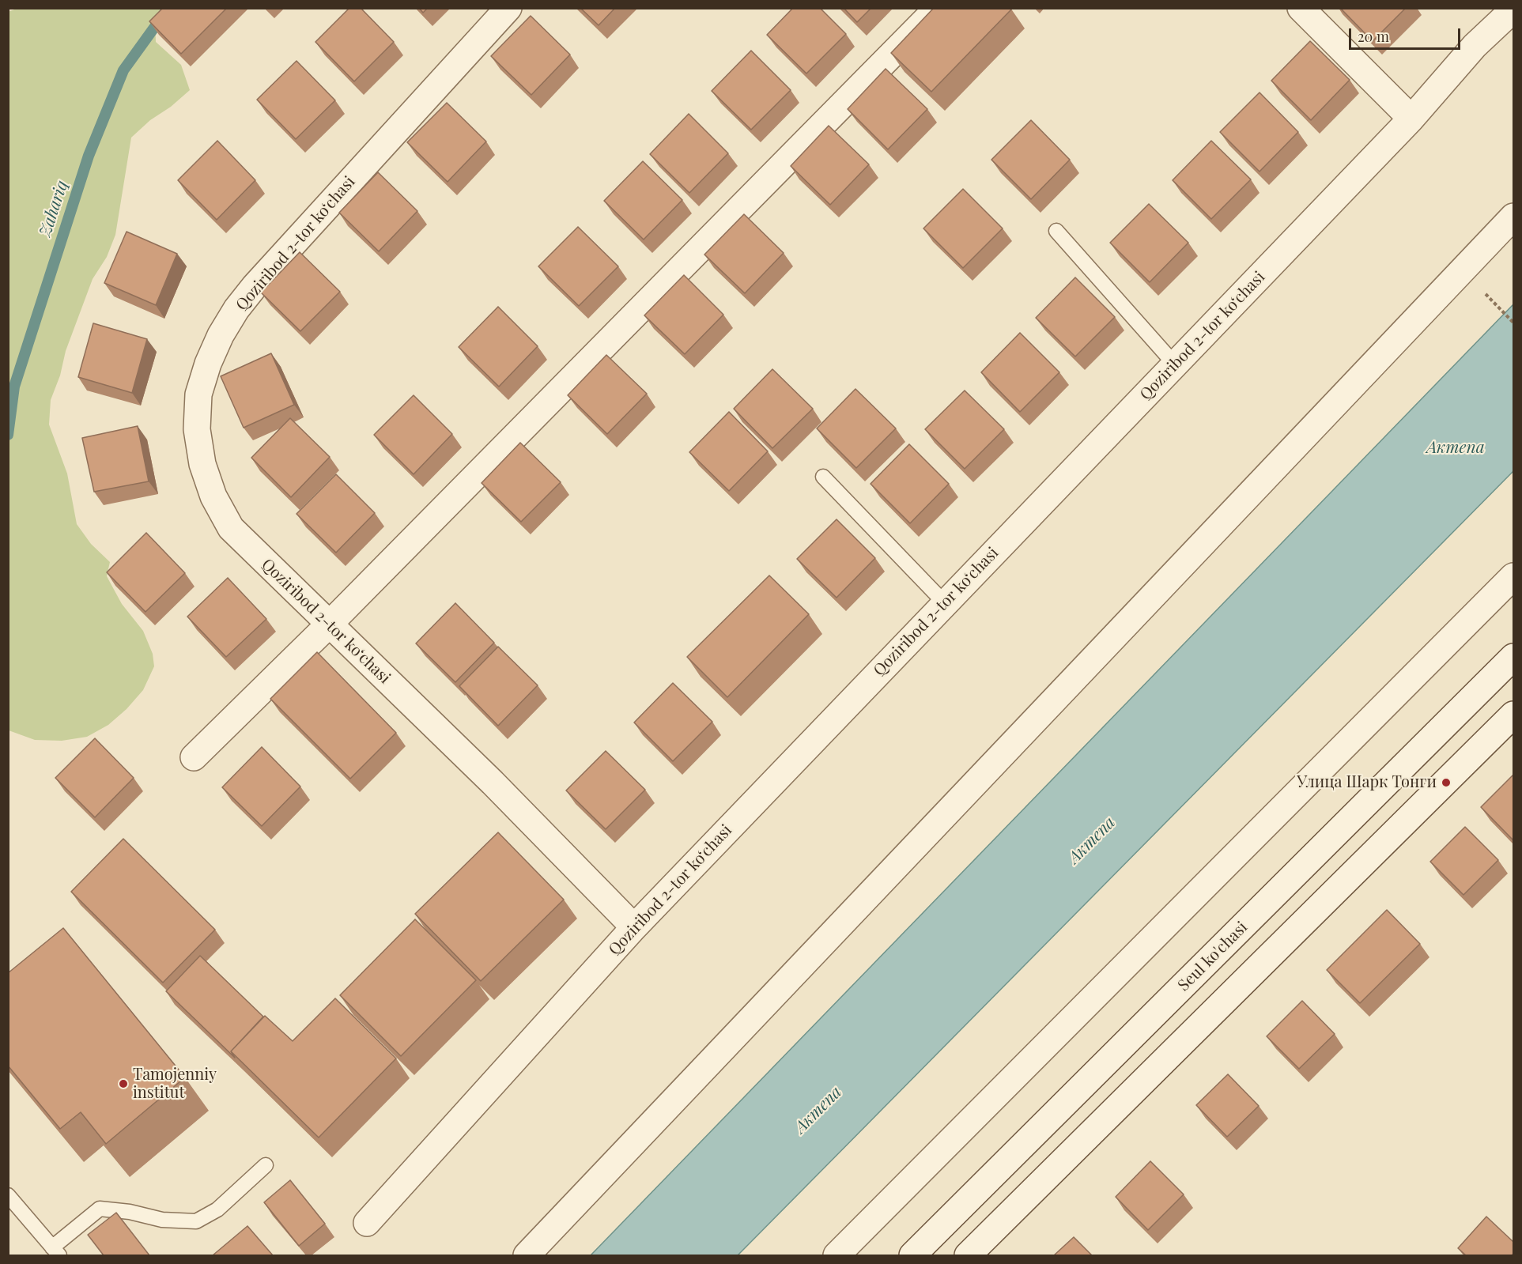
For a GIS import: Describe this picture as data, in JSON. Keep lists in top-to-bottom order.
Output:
{
  "streets": {
    "street": ["Qoziribod 2-tor ko‘chasi", "Seul ko'chasi"]
  },
  "water": ["Zahariq", "Актепа"],
  "places": ["Улица Шарк Тонги", "Tamojenniy institut"],
  "scale_bar": "20 m"
}
